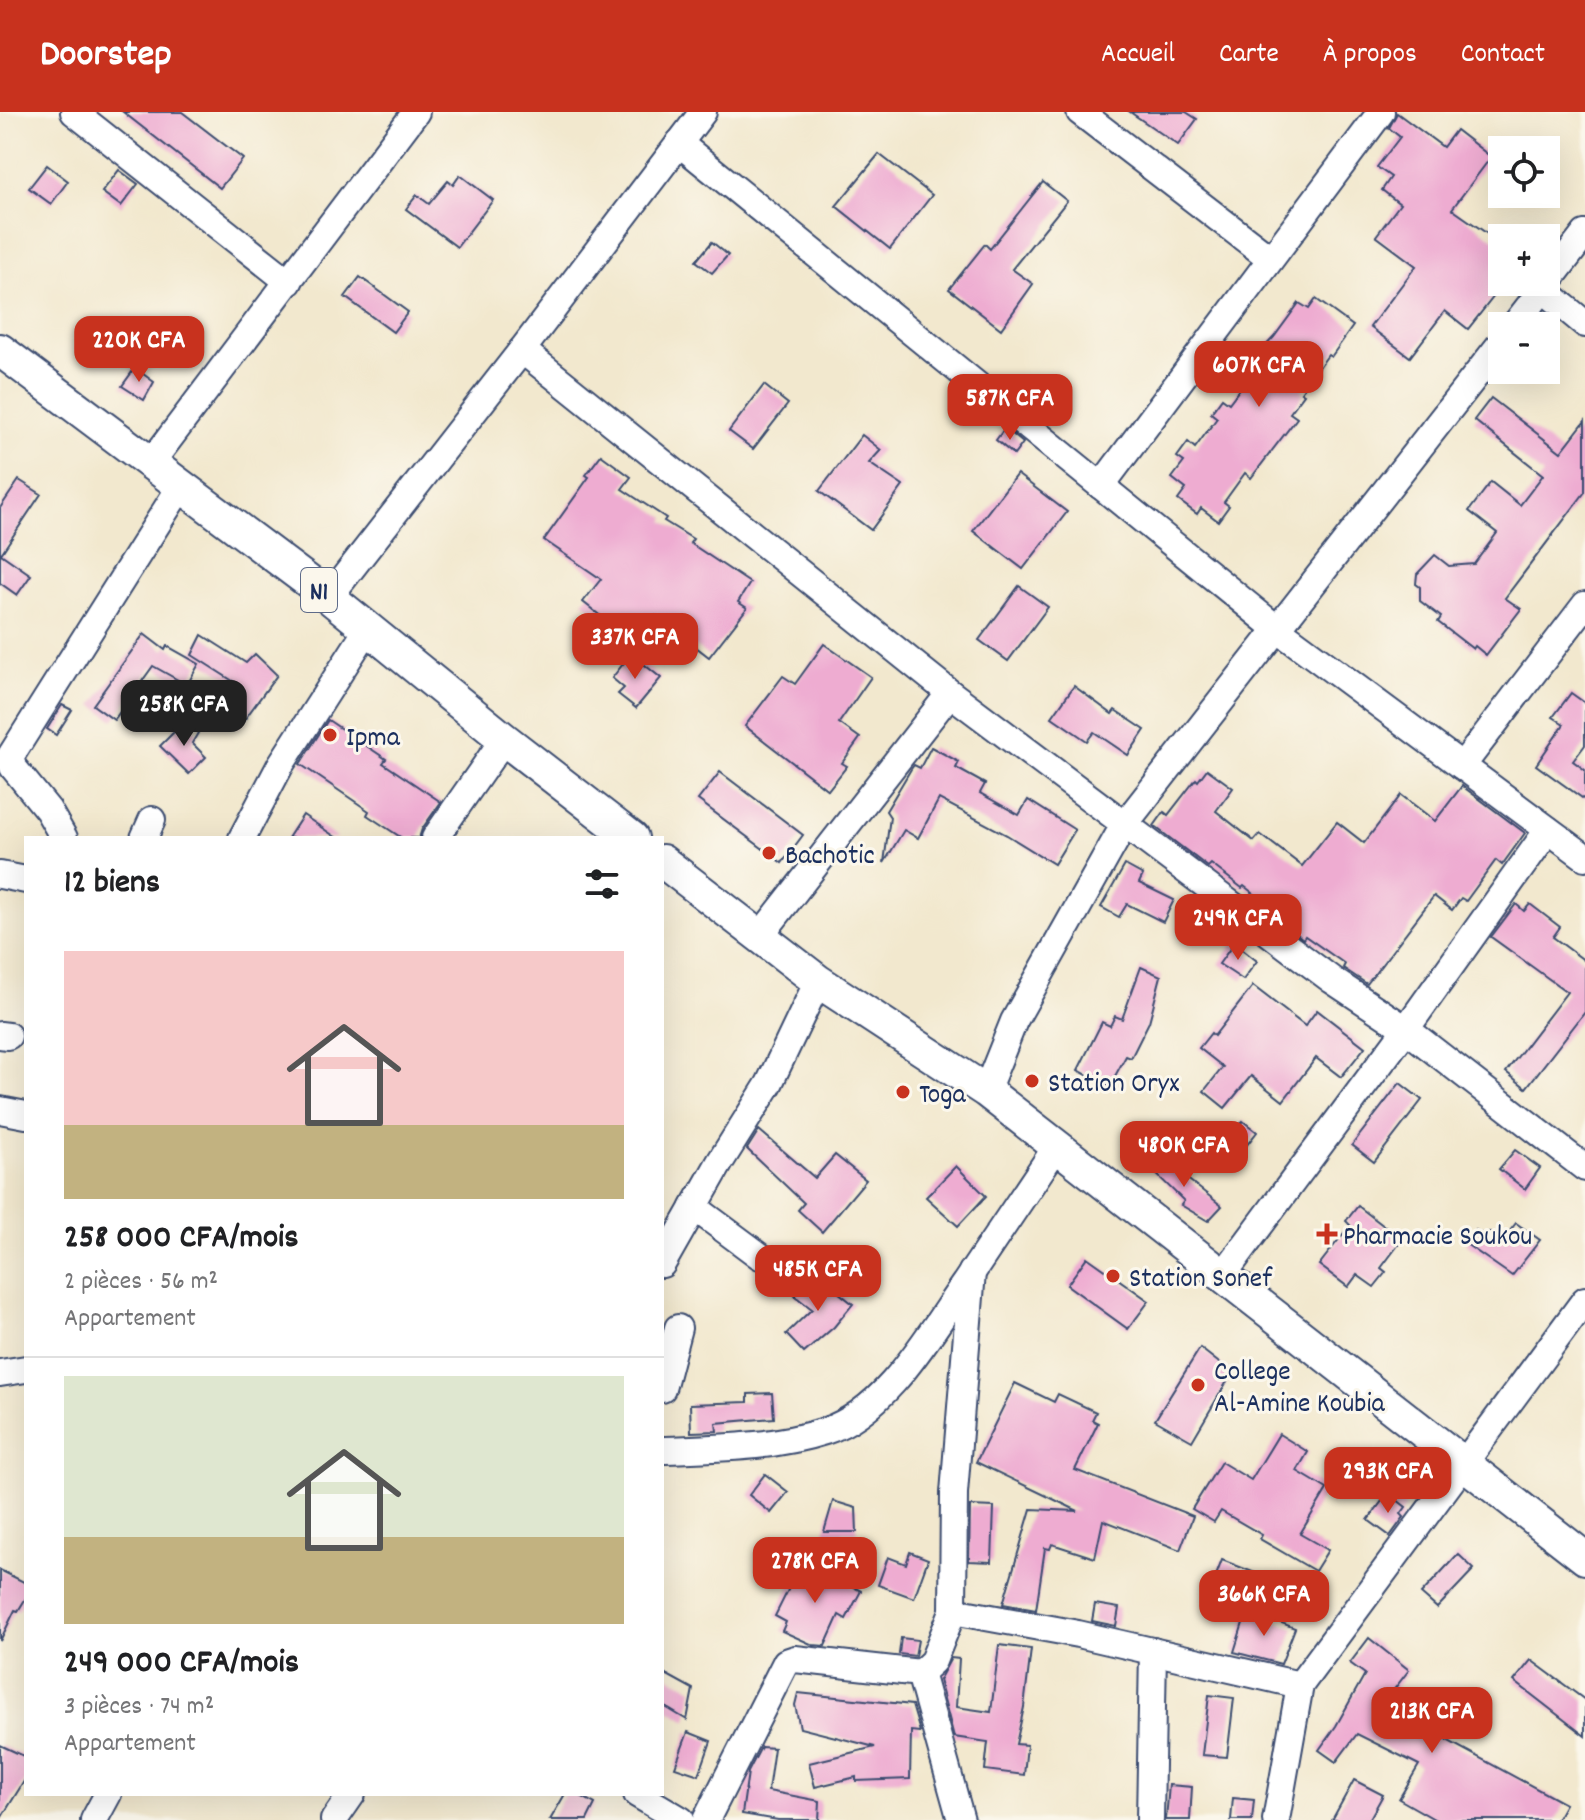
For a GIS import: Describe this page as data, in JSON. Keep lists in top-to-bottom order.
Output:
{
  "streets": {
    "main road": ["N1"]
  },
  "places": {
    "other": [
      "Ipma",
      "Bachotic",
      "Station Oryx",
      "Toga",
      "Station Sonef",
      "College Al-Amine Koubia"
    ],
    "health": ["Pharmacie Soukou"]
  },
  "page": {
    "header": "Doorstep",
    "nav": [
      "Accueil",
      "Carte",
      "À propos",
      "Contact"
    ],
    "map_buttons": ["+", "−"],
    "price": [
      "220K CFA",
      "607K CFA",
      "587K CFA",
      "337K CFA",
      "258K CFA",
      "249K CFA",
      "480K CFA",
      "485K CFA",
      "293K CFA",
      "278K CFA",
      "366K CFA",
      "213K CFA"
    ],
    "heading": "12 biens",
    "list": [
      {
        "name": "258 000 CFA/mois",
        "note": "2 pièces · 56 m² · Appartement"
      },
      {
        "name": "249 000 CFA/mois",
        "note": "3 pièces · 74 m² · Appartement"
      }
    ]
  }
}
